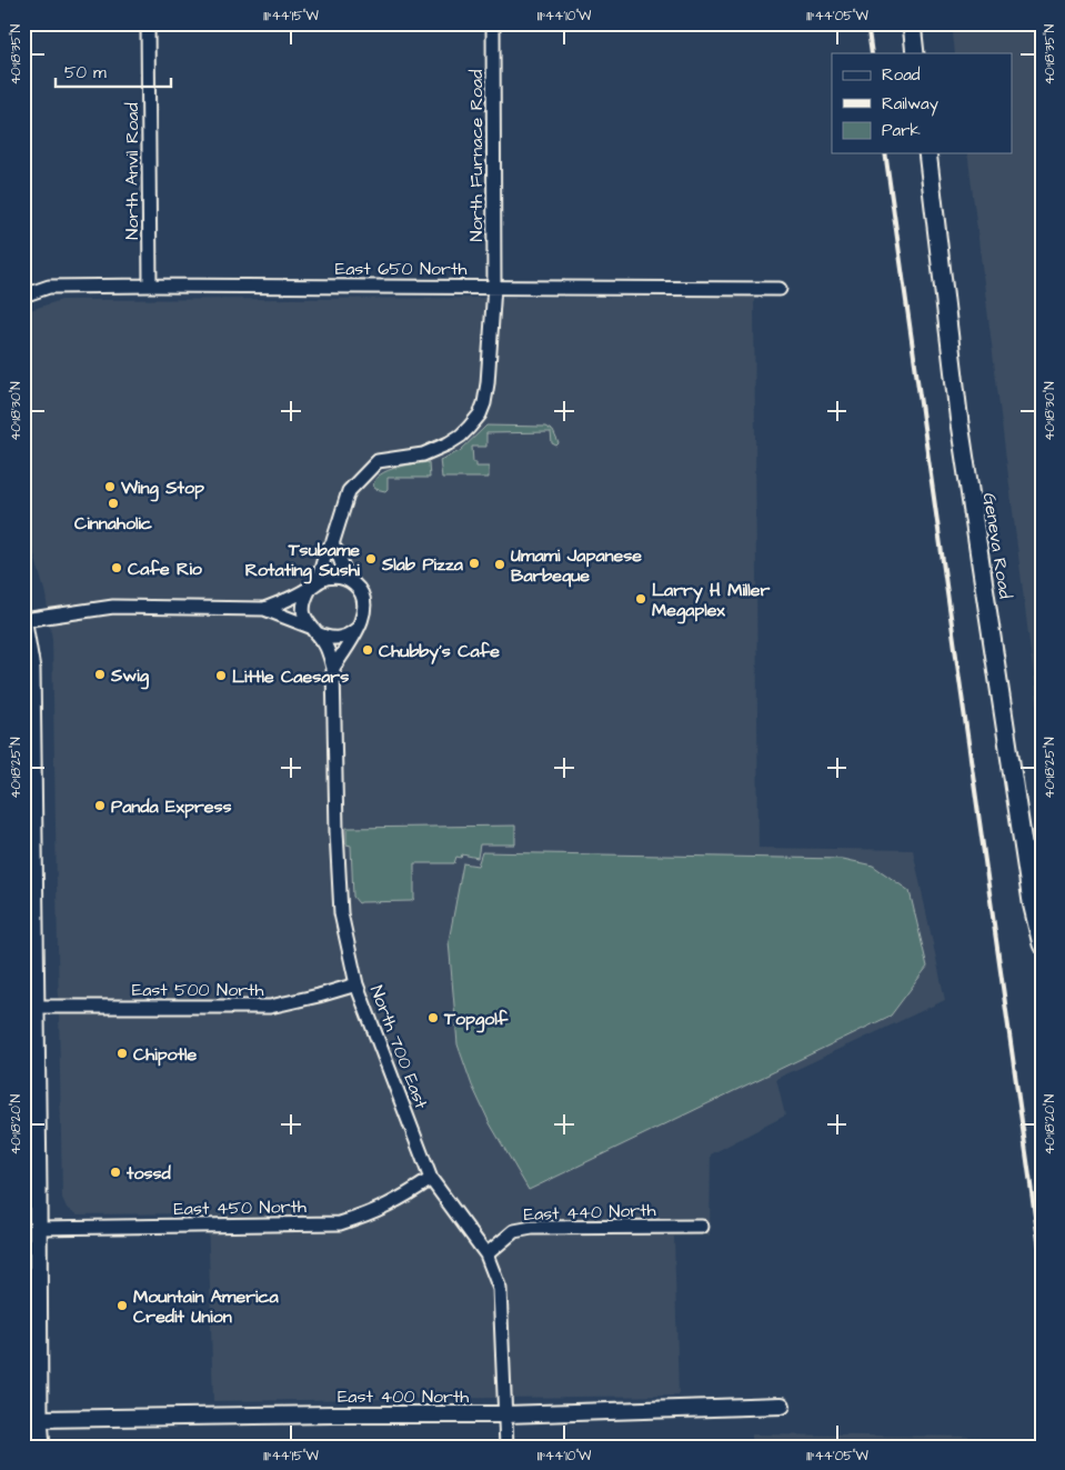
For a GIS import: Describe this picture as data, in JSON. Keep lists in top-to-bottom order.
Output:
{
  "streets": {
    "main road": ["Geneva Road"],
    "street": [
      "North Furnace Road",
      "North Anvil Road",
      "East 650 North",
      "East 500 North",
      "North 700 East",
      "East 450 North",
      "East 440 North",
      "East 400 North"
    ]
  },
  "crossings": [
    ["North Furnace Road", "East 650 North"],
    ["North Anvil Road", "East 650 North"],
    ["East 500 North", "North 700 East"],
    ["North 700 East", "East 450 North"],
    ["North 700 East", "East 440 North"],
    ["North 700 East", "East 400 North"]
  ],
  "places": [
    "Wing Stop",
    "Cinnaholic",
    "Tsubame Rotating Sushi",
    "Slab Pizza",
    "Umami Japanese Barbeque",
    "Cafe Rio",
    "Larry H Miller Megaplex",
    "Chubby’s Cafe",
    "Swig",
    "Little Caesars",
    "Panda Express",
    "Topgolf",
    "Chipotle",
    "tossd",
    "Mountain America Credit Union"
  ],
  "legend": ["Road", "Railway", "Park"],
  "scale_bar": "50 m",
  "coordinates": [
    "111°44'15\"W",
    "111°44'10\"W",
    "111°44'05\"W",
    "40°18'35\"N",
    "40°18'30\"N",
    "40°18'25\"N",
    "40°18'20\"N"
  ]
}
